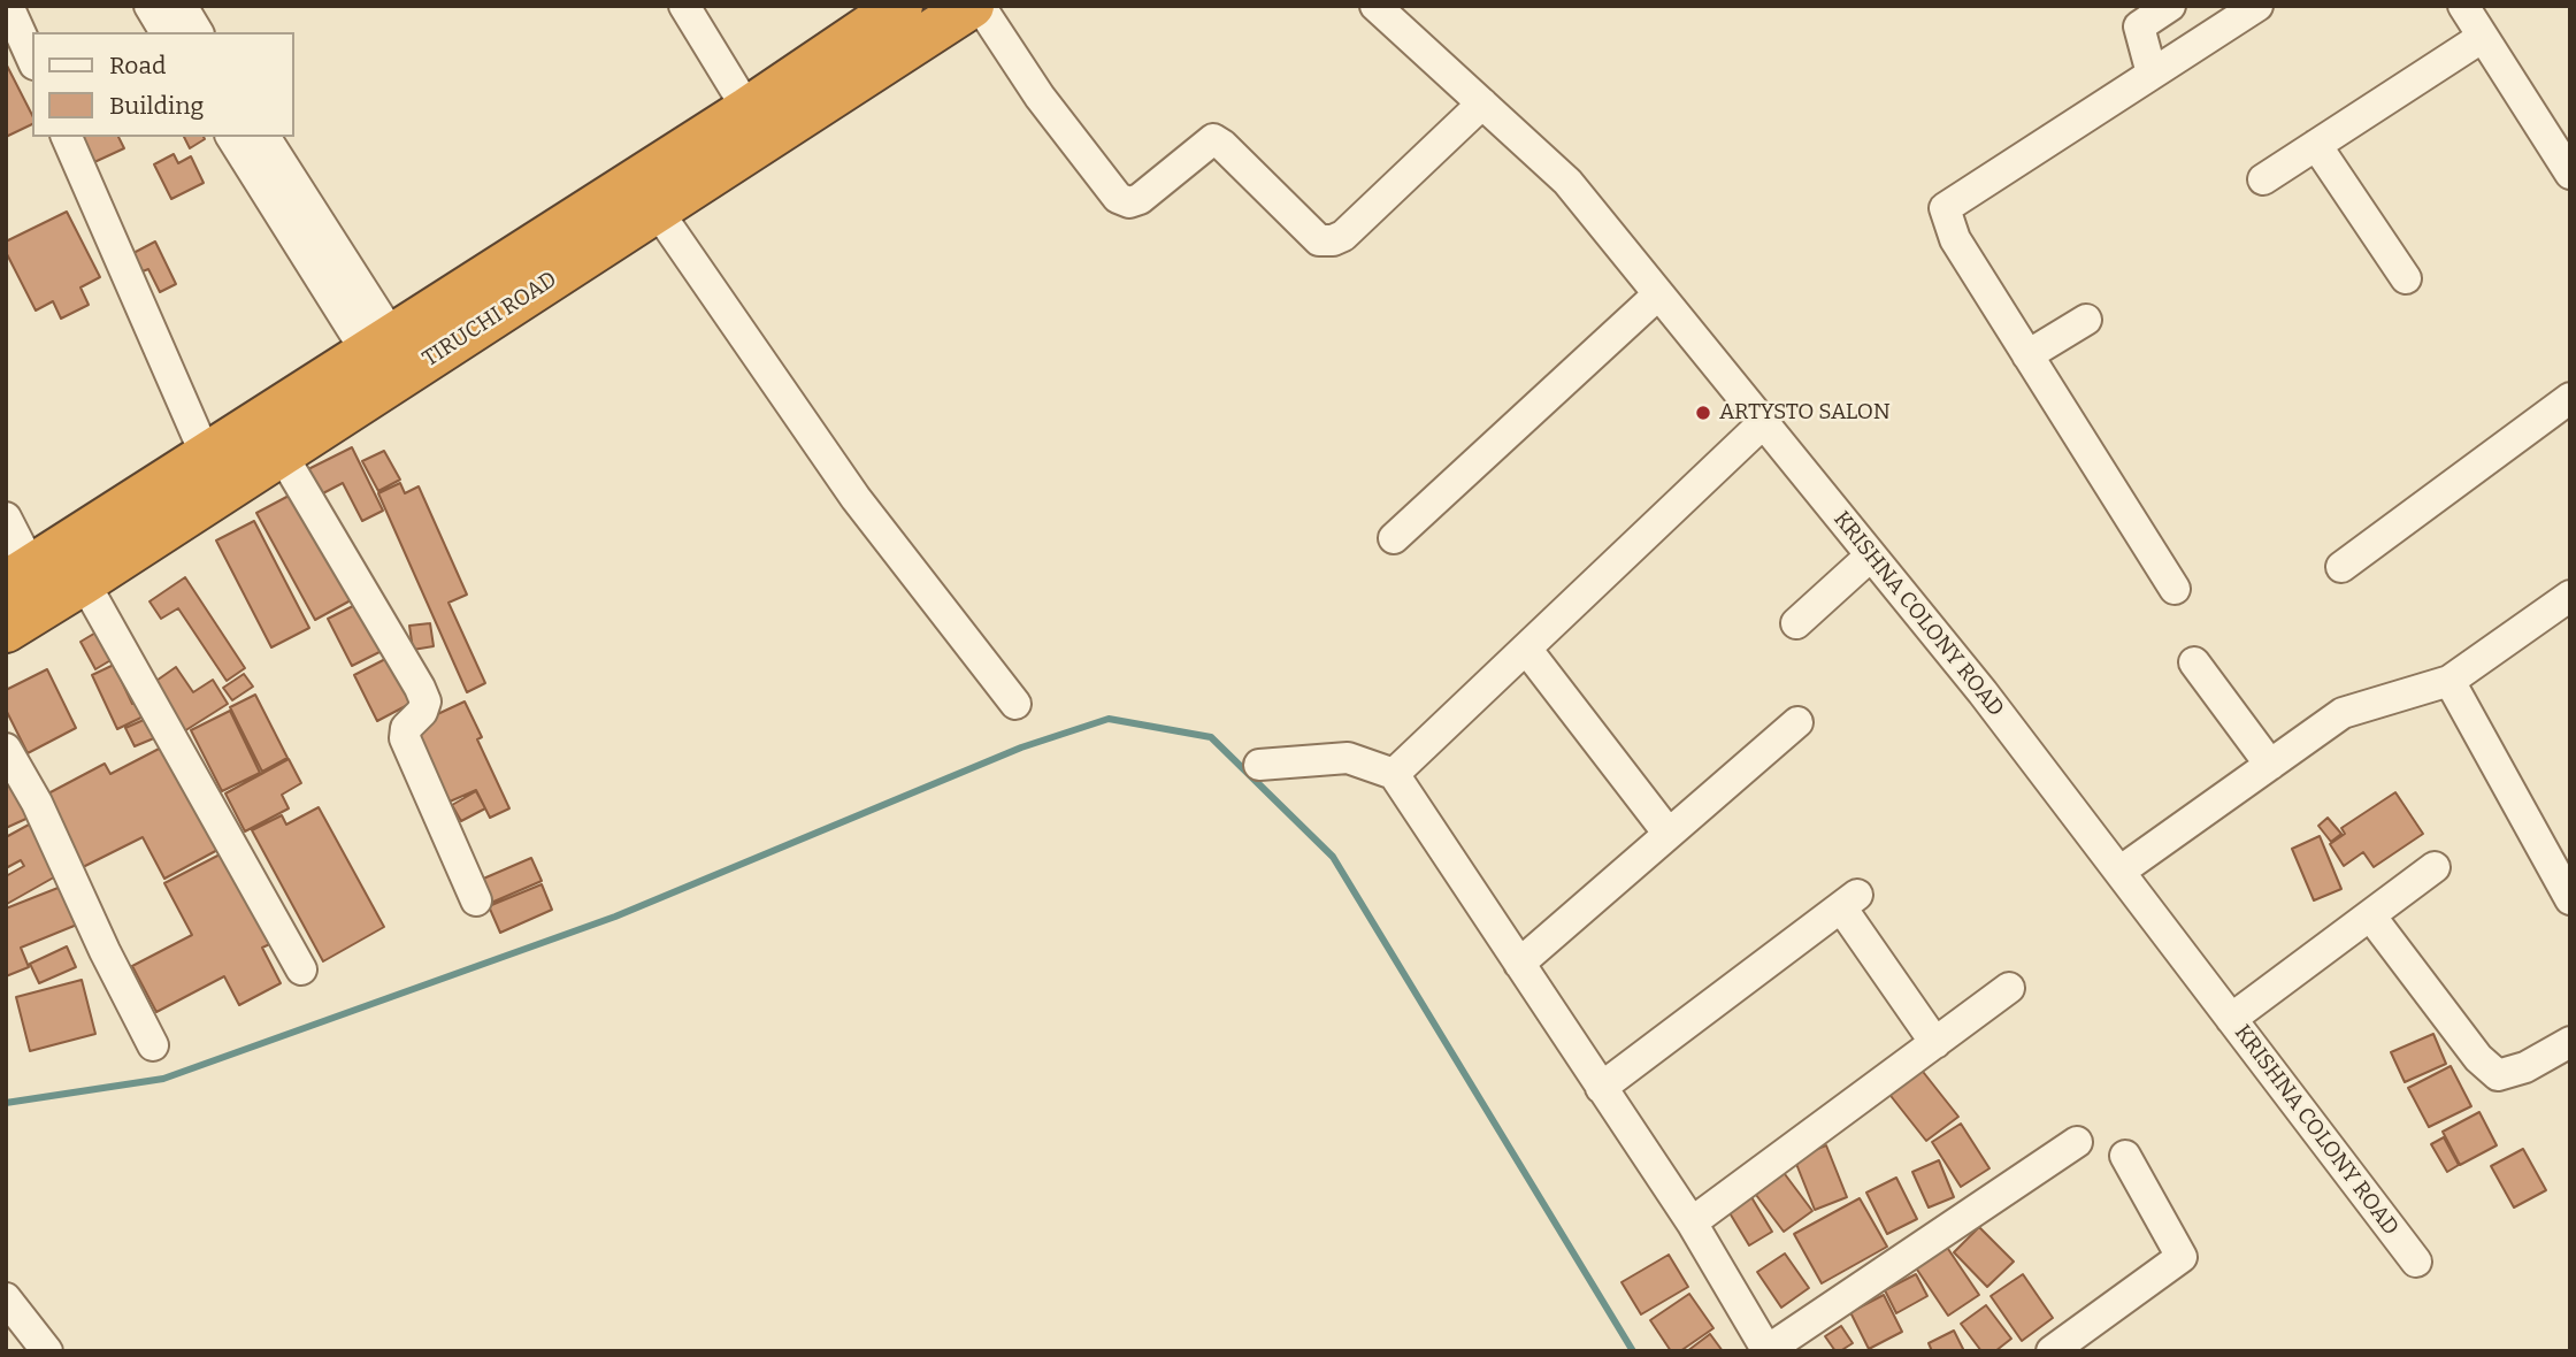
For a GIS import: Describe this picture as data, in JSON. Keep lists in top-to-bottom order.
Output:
{
  "streets": {
    "highway": ["TIRUCHI ROAD"],
    "street": ["KRISHNA COLONY ROAD"]
  },
  "places": ["ARTYSTO SALON"],
  "legend": ["Road", "Building"]
}
